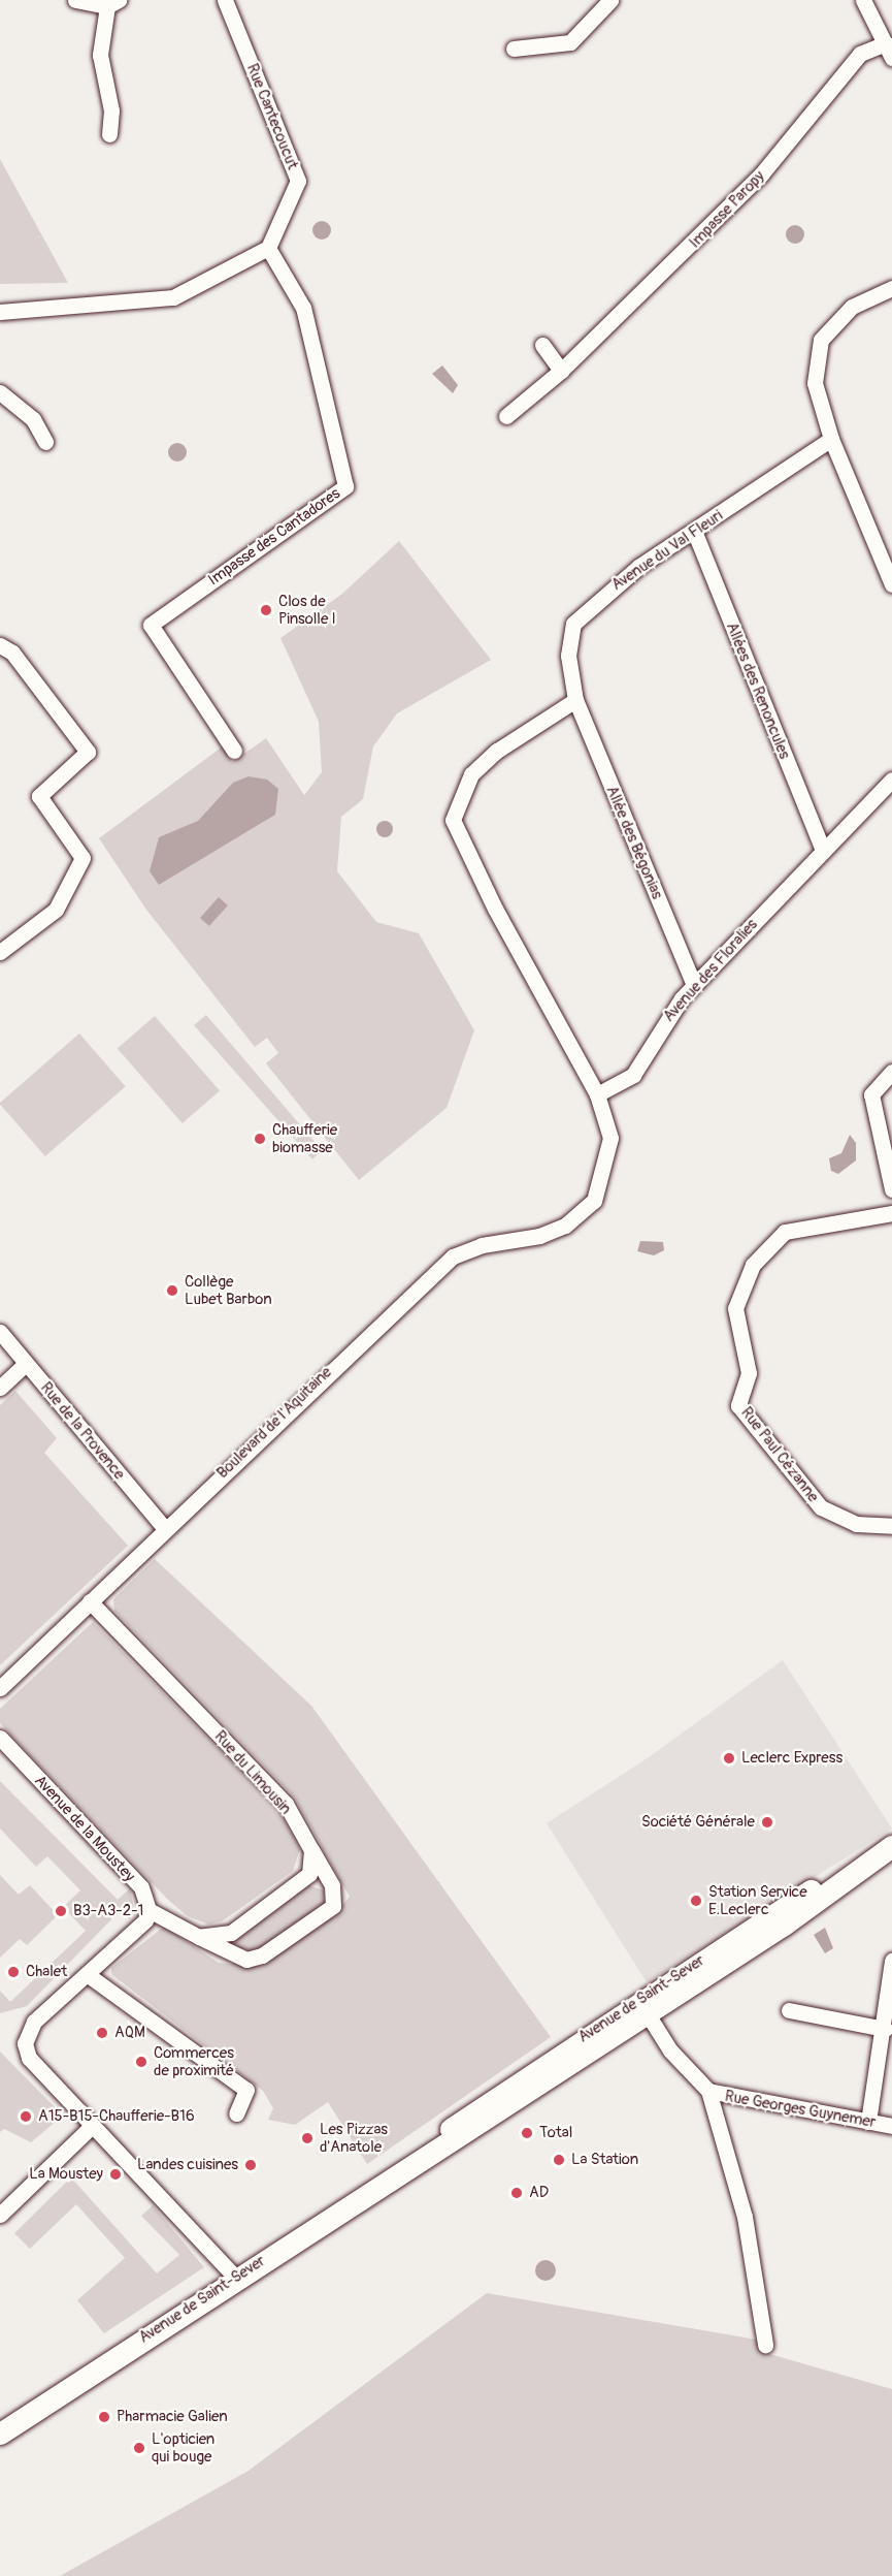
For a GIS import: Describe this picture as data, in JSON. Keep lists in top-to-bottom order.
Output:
{
  "streets": {
    "main road": ["Avenue de Saint-Sever"],
    "street": [
      "Rue Cantecoucut",
      "Impasse Paropy",
      "Impasse des Cantadores",
      "Avenue du Val Fleuri",
      "Allées des Renoncules",
      "Allée des Bégonias",
      "Avenue des Floralies",
      "Boulevard de l'Aquitaine",
      "Rue de la Provence",
      "Rue Paul Cézanne",
      "Rue du Limousin",
      "Avenue de la Moustey",
      "Rue Georges Guynemer"
    ]
  },
  "crossings": [
    ["Rue Cantecoucut", "Impasse des Cantadores"],
    ["Avenue du Val Fleuri", "Allées des Renoncules"],
    ["Avenue du Val Fleuri", "Allée des Bégonias"],
    ["Allées des Renoncules", "Avenue des Floralies"],
    ["Allée des Bégonias", "Avenue des Floralies"],
    ["Avenue des Floralies", "Boulevard de l'Aquitaine"],
    ["Boulevard de l'Aquitaine", "Rue de la Provence"],
    ["Boulevard de l'Aquitaine", "Rue du Limousin"]
  ],
  "places": [
    "Clos de Pinsolle I",
    "Chaufferie biomasse",
    "Collège Lubet Barbon",
    "Leclerc Express",
    "Société Générale",
    "Station Service E.Leclerc",
    "B3-A3-2-1",
    "Chalet",
    "AQM",
    "Commerces de proximité",
    "A15-B15-Chaufferie-B16",
    "Total",
    "Les Pizzas d'Anatole",
    "La Station",
    "Landes cuisines",
    "La Moustey",
    "AD",
    "Pharmacie Galien",
    "L'opticien qui bouge"
  ]
}
